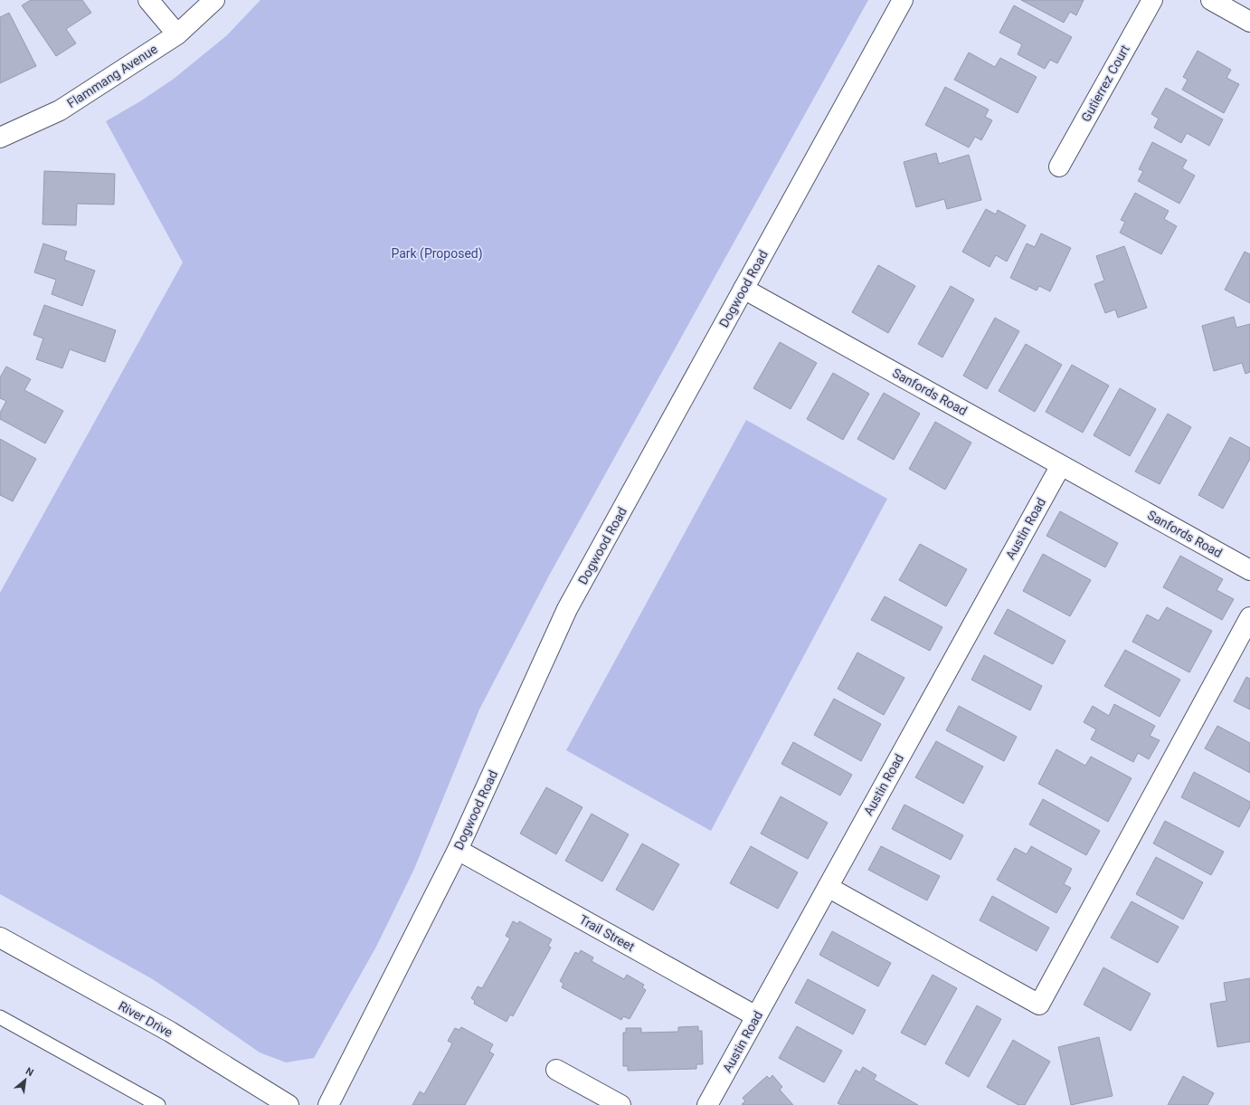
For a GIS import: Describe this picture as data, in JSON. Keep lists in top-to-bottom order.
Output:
{
  "streets": {
    "street": [
      "Flammang Avenue",
      "Gutierrez Court",
      "Dogwood Road",
      "Sanfords Road",
      "Austin Road",
      "Trail Street",
      "River Drive"
    ]
  },
  "crossings": [
    ["Dogwood Road", "Sanfords Road"],
    ["Dogwood Road", "Trail Street"],
    ["Sanfords Road", "Austin Road"],
    ["Austin Road", "Trail Street"]
  ],
  "parks": ["Park (Proposed)"],
  "north": "top right"
}
